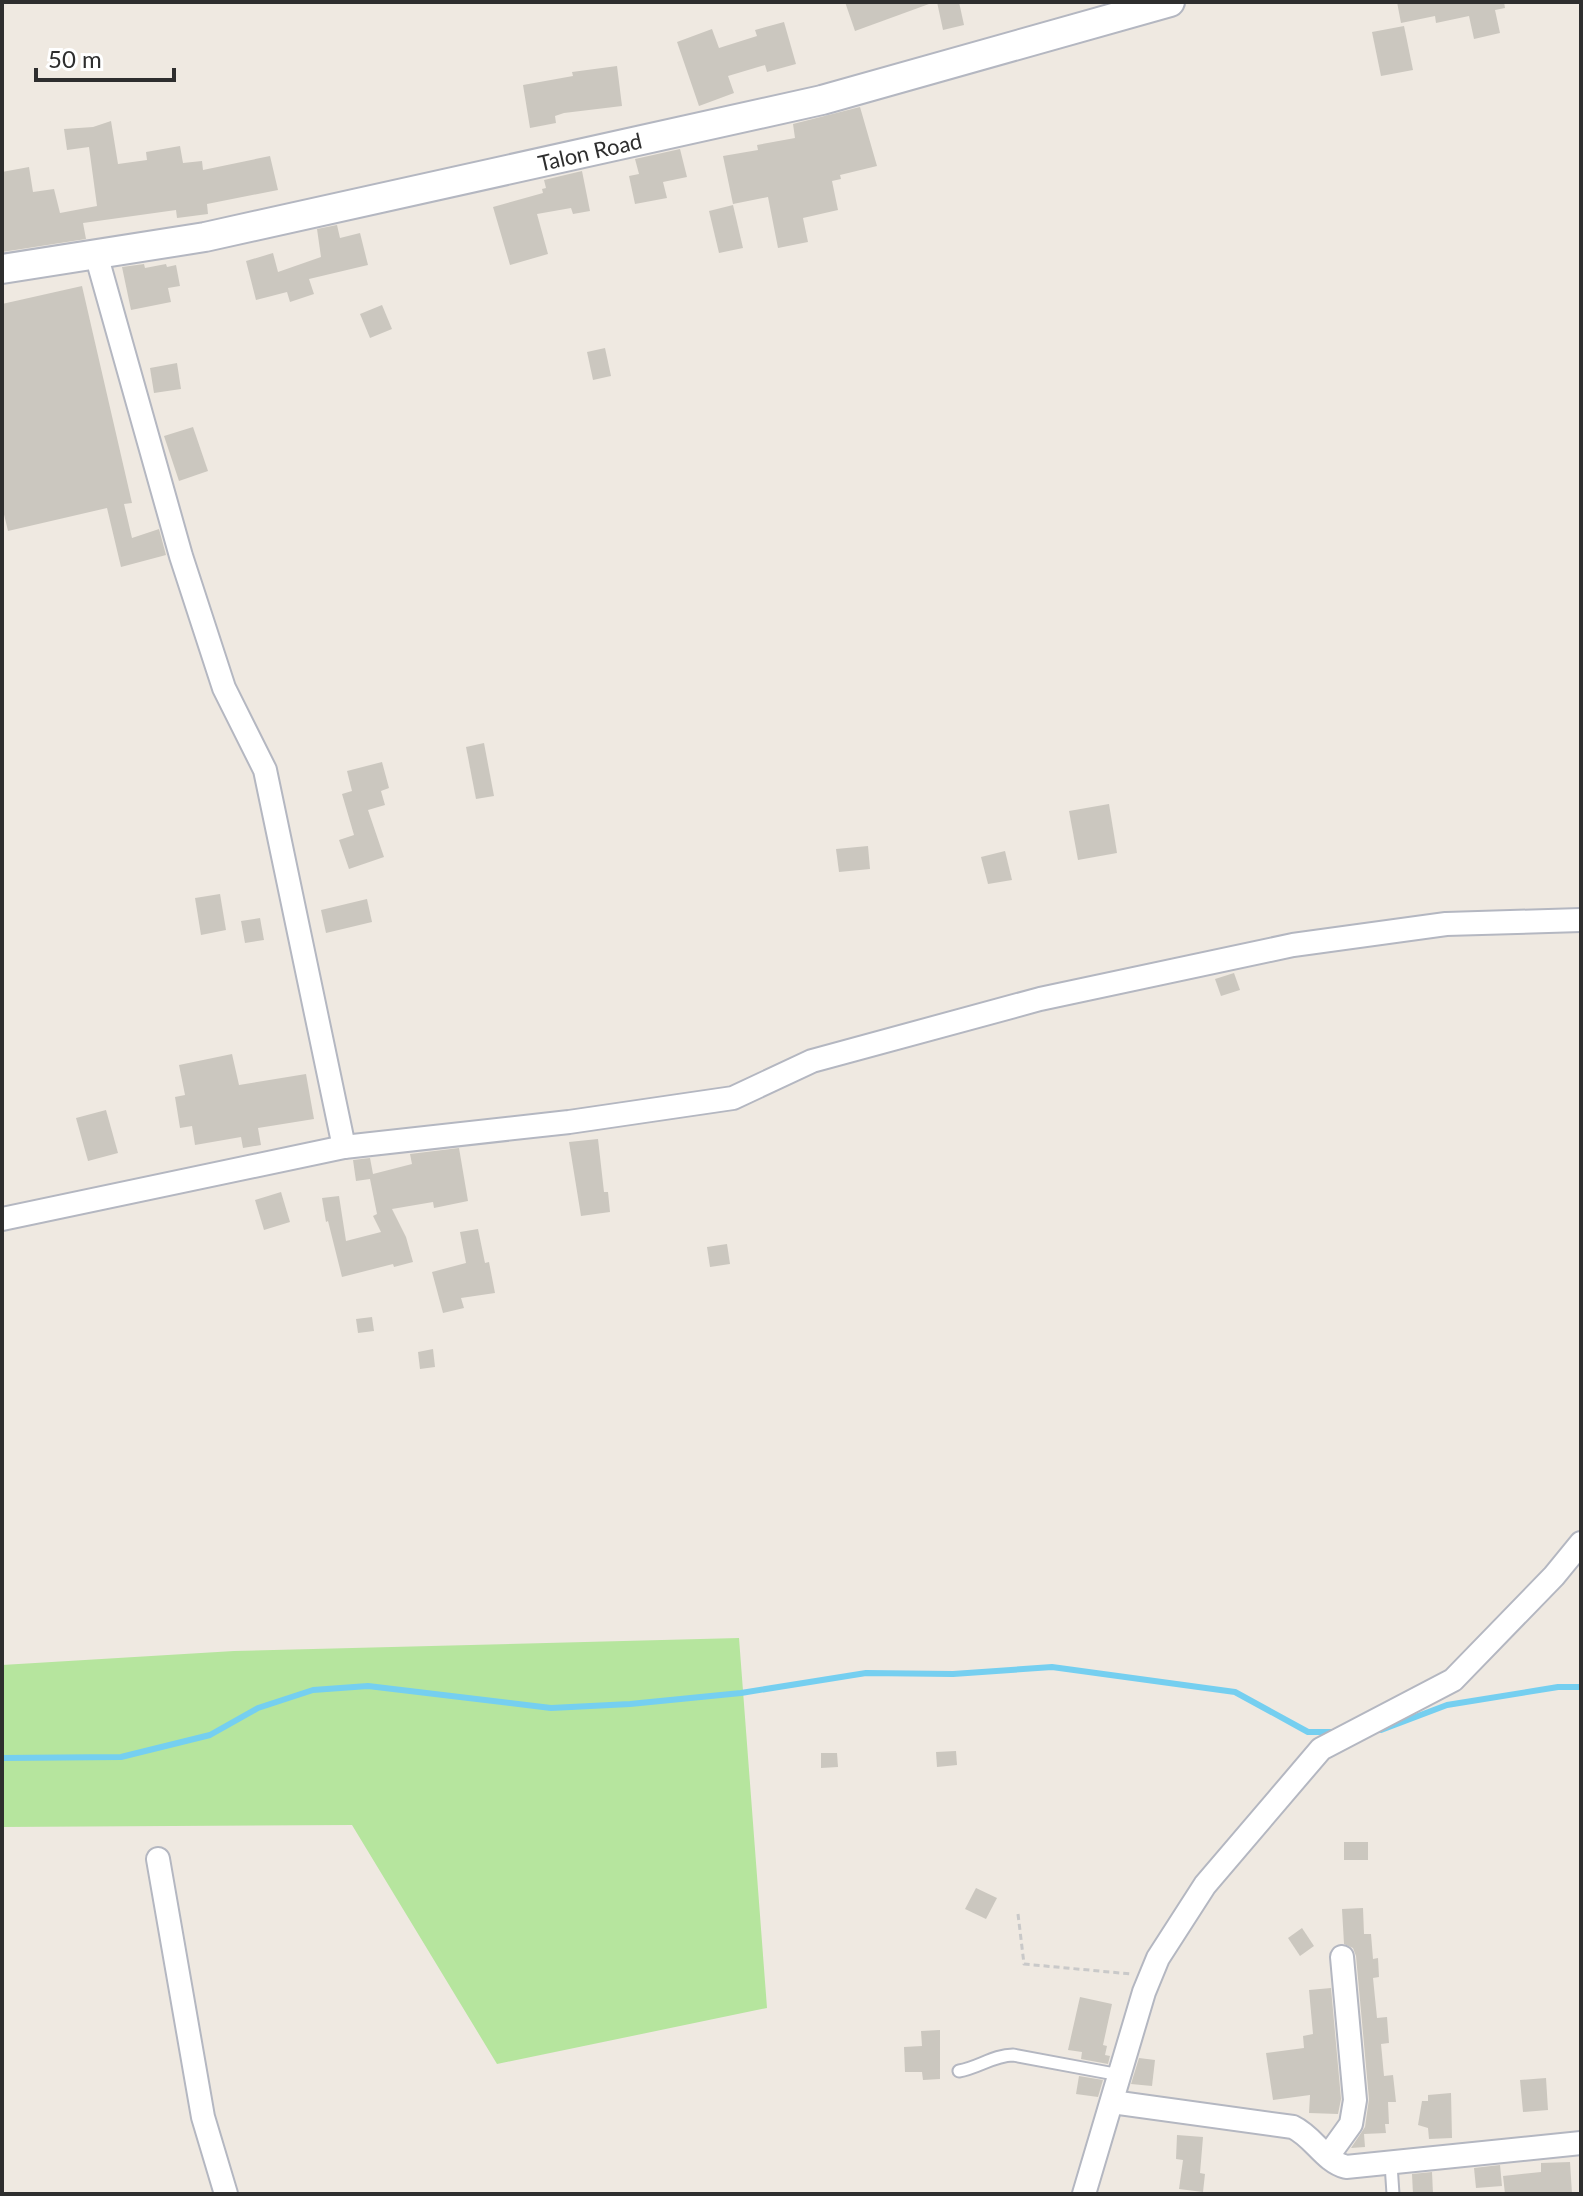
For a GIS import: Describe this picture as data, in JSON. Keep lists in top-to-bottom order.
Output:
{
  "streets": {
    "street": ["Talon Road"]
  },
  "scale_bar": "50 m"
}
